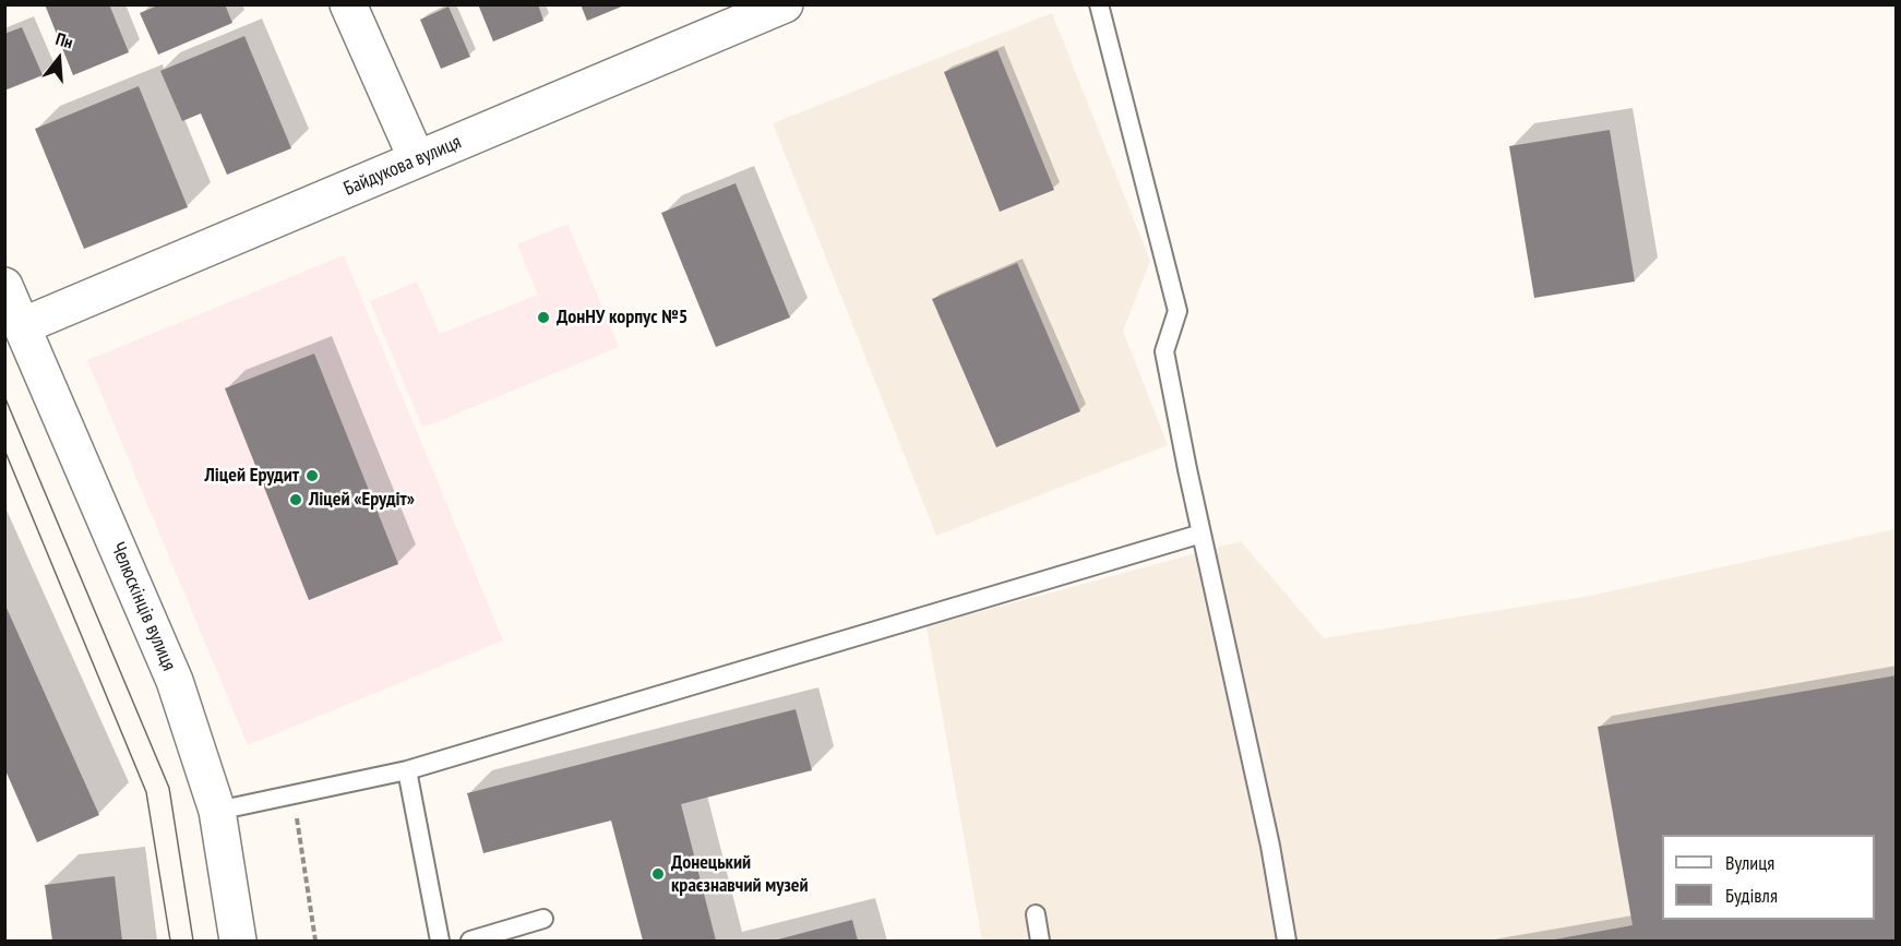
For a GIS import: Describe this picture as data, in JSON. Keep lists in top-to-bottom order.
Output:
{
  "streets": {
    "main road": ["Байдукова вулиця", "Челюскінців вулиця"]
  },
  "crossings": [
    ["Байдукова вулиця", "Челюскінців вулиця"]
  ],
  "places": [
    "ДонНУ корпус №5",
    "Ліцей Ерудит",
    "Ліцей «Ерудіт»",
    "Донецький краєзнавчий музей"
  ],
  "legend": ["Вулиця", "Будівля"],
  "north": "top"
}
